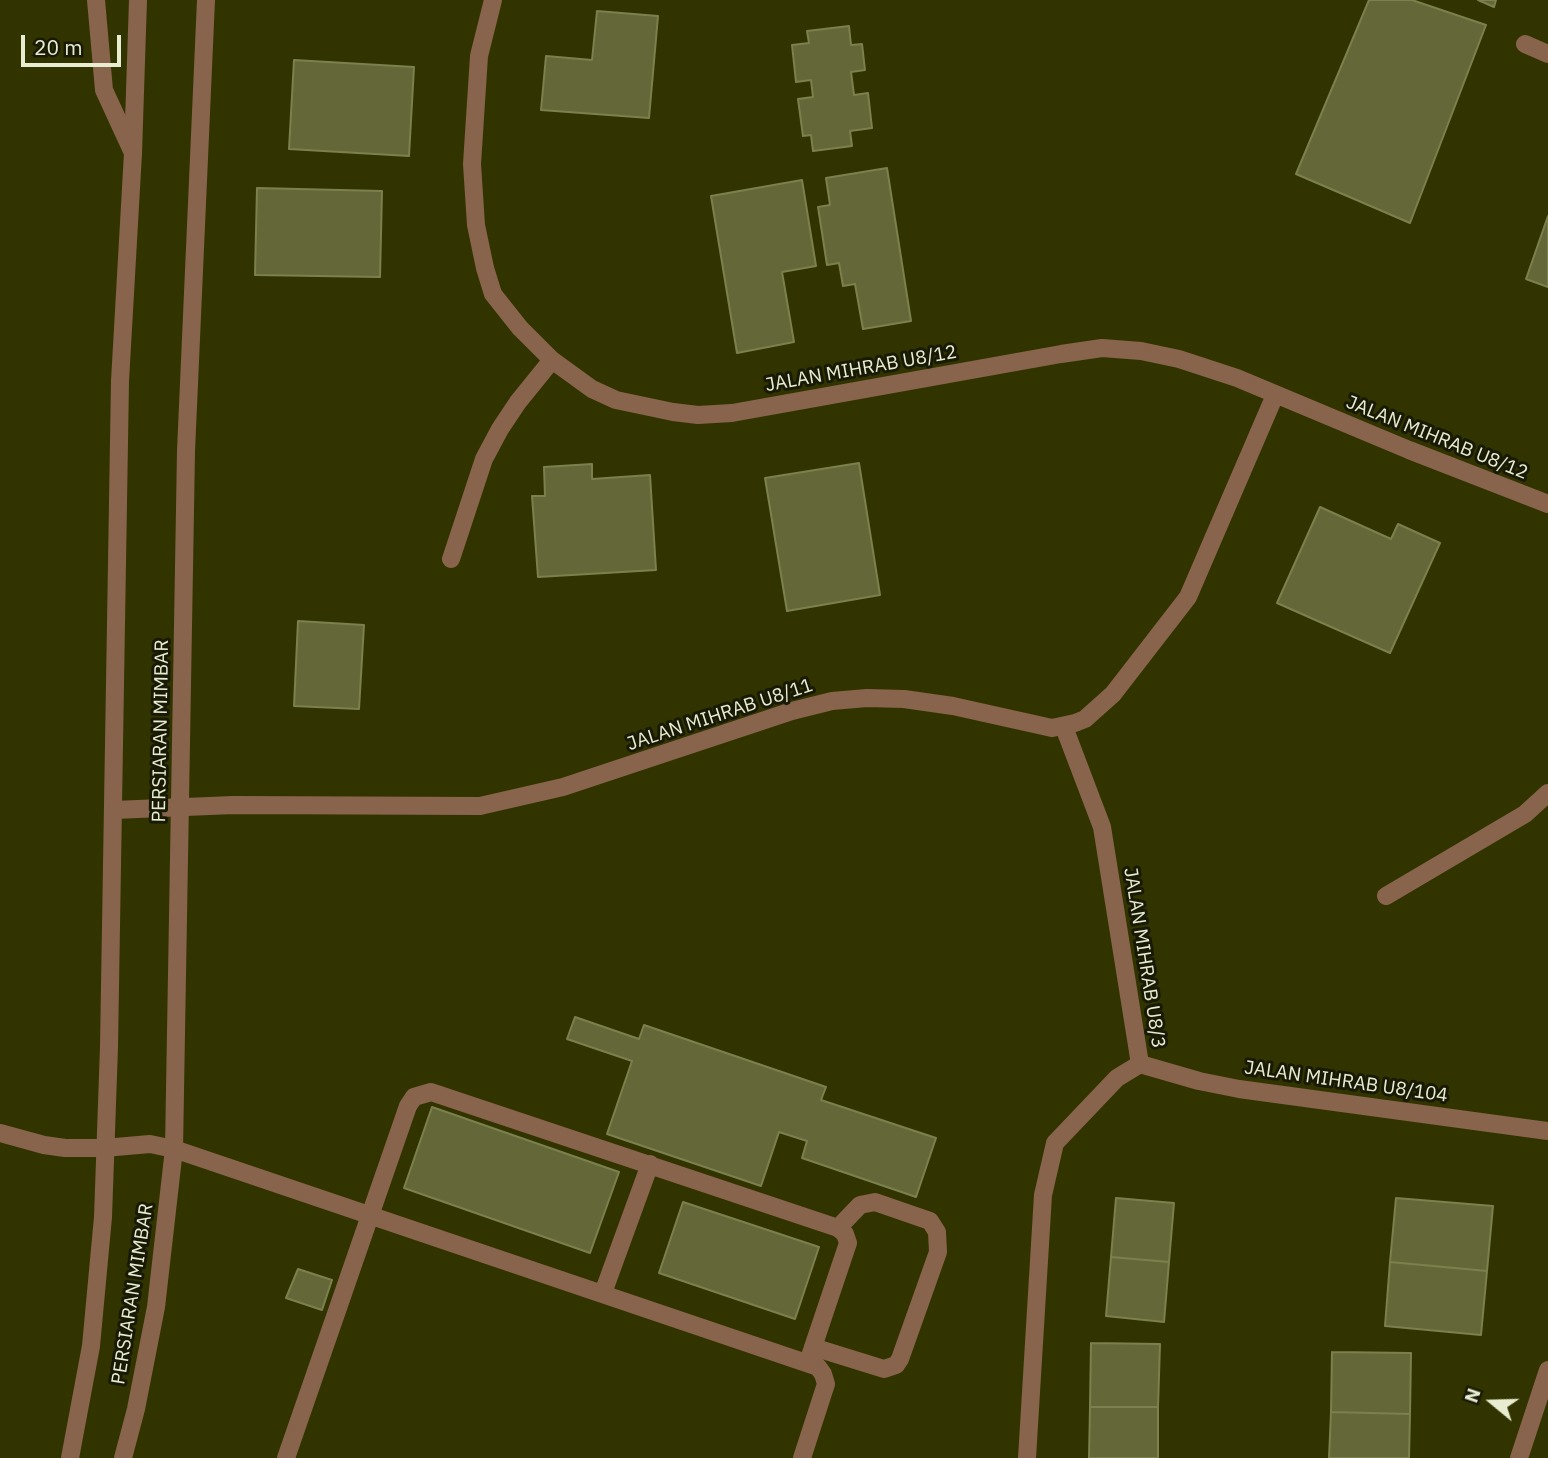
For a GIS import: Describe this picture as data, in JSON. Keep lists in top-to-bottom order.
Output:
{
  "streets": {
    "street": [
      "JALAN MIHRAB U8/12",
      "JALAN MIHRAB U8/11",
      "PERSIARAN MIMBAR",
      "JALAN MIHRAB U8/3",
      "JALAN MIHRAB U8/104"
    ]
  },
  "crossings": [
    ["JALAN MIHRAB U8/11", "PERSIARAN MIMBAR"],
    ["JALAN MIHRAB U8/11", "JALAN MIHRAB U8/3"],
    ["JALAN MIHRAB U8/3", "JALAN MIHRAB U8/104"]
  ],
  "scale_bar": "20 m",
  "north": "left"
}
